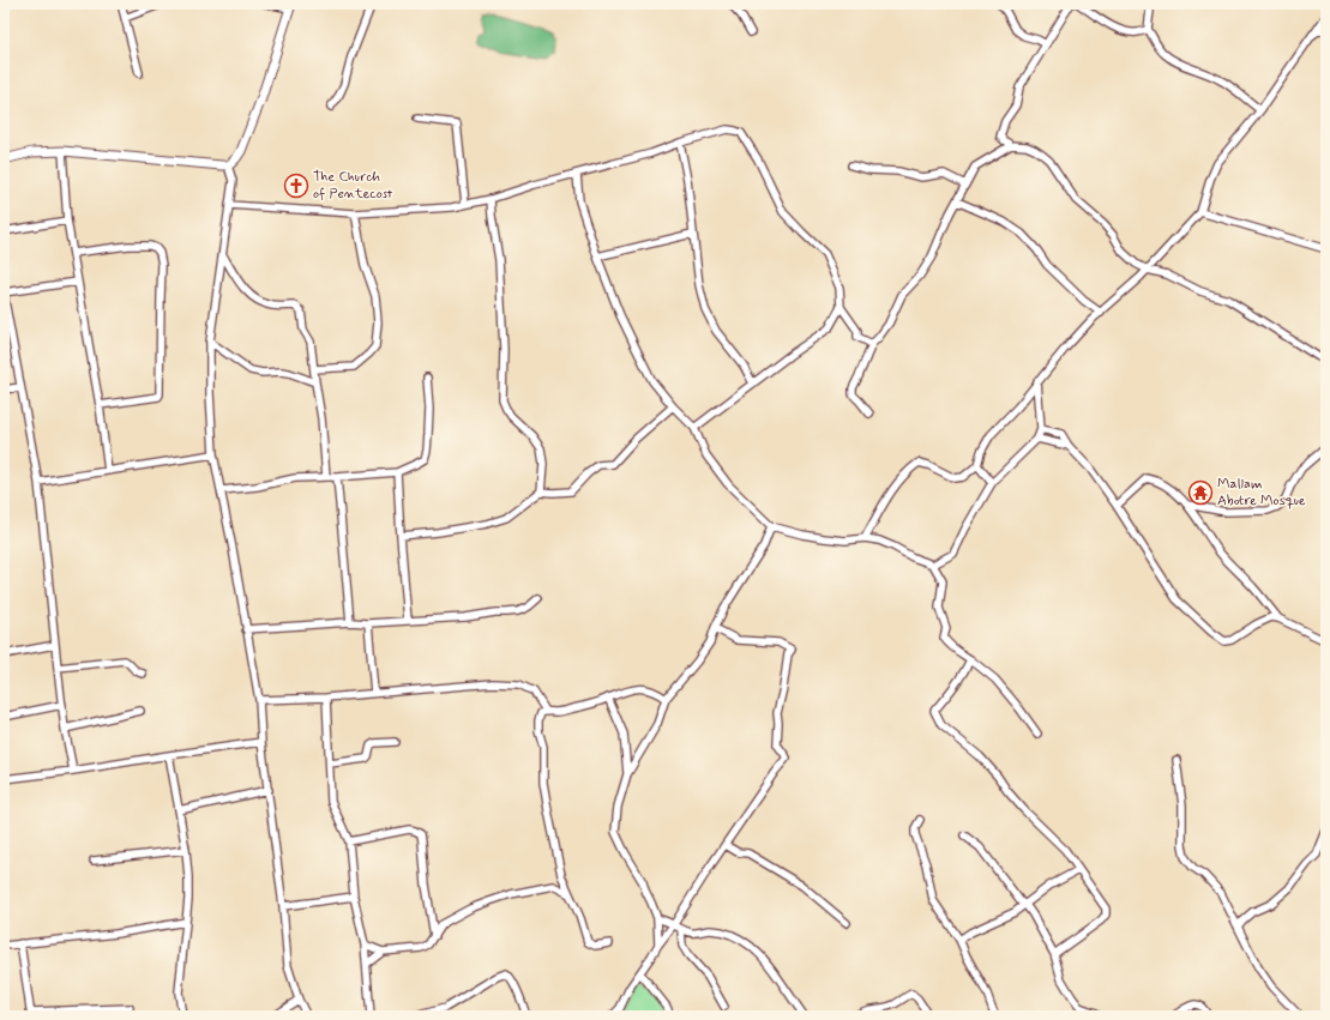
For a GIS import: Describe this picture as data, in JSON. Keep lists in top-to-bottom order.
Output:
{
  "places": {
    "church": ["The Church of Pentecost"],
    "temple": ["Mallam Abotre Mosque"]
  }
}
